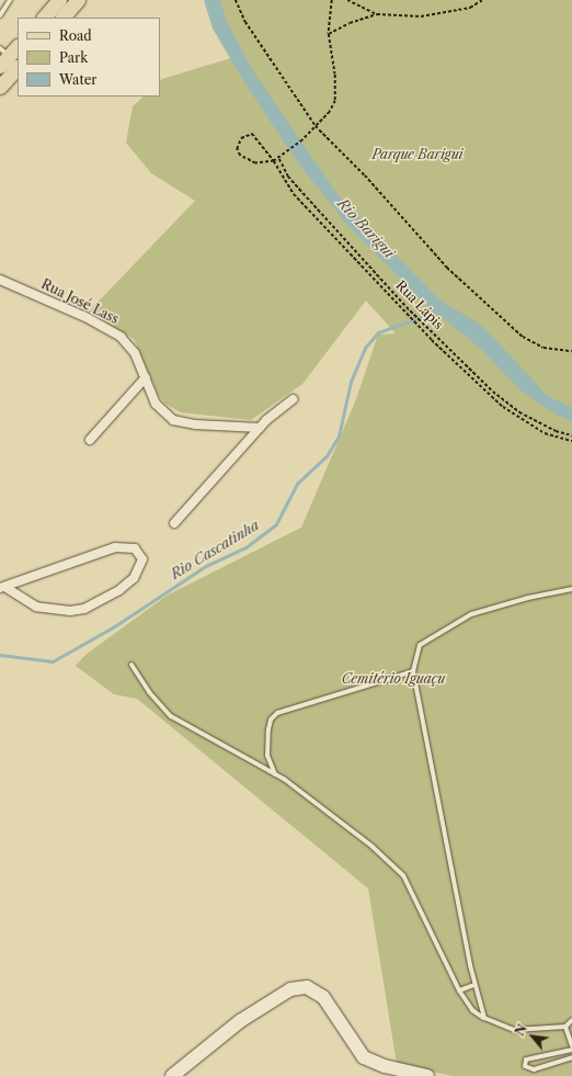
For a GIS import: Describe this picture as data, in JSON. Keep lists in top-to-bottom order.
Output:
{
  "streets": {
    "street": ["Rua José Lass"],
    "path": ["Rua Lápis"]
  },
  "water": ["Rio Barigui", "Rio Cascatinha"],
  "parks": ["Parque Barigui", "Cemitério Iguaçu"],
  "legend": ["Road", "Park", "Water"],
  "north": "top left"
}
